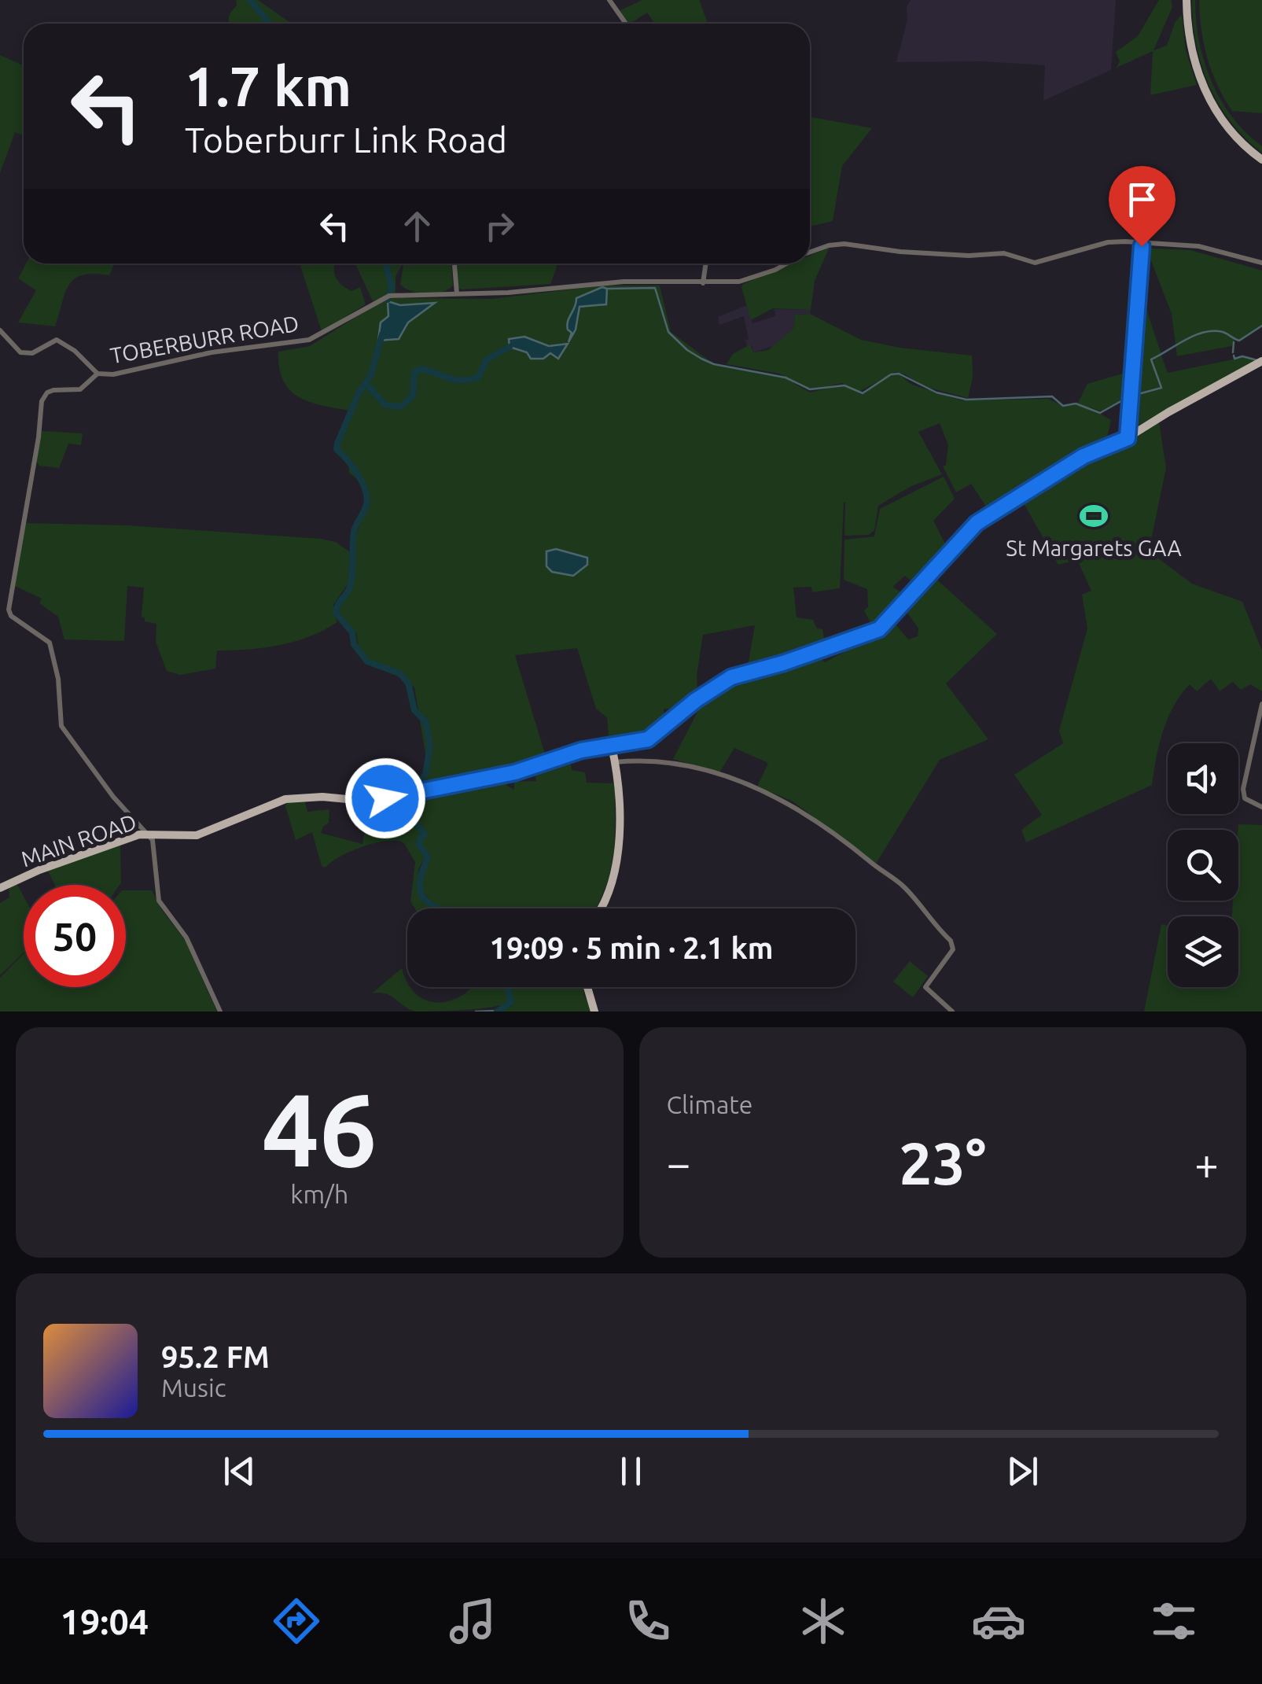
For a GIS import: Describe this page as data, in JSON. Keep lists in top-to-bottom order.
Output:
{
  "streets": {
    "main road": ["MAIN ROAD"],
    "street": ["TOBERBURR ROAD"]
  },
  "places": {
    "sports": ["St Margarets GAA"]
  },
  "page": {
    "turn": ["1.7 km", "Toberburr Link Road"],
    "limit": "50",
    "trip": "19:09 · 5 min · 2.1 km",
    "tile": [
      ["46", "km/h"],
      "Climate"
    ],
    "heat": ["−", "23°", "+"],
    "song": ["95.2 FM", "Music"],
    "tabs": "19:04"
  }
}
